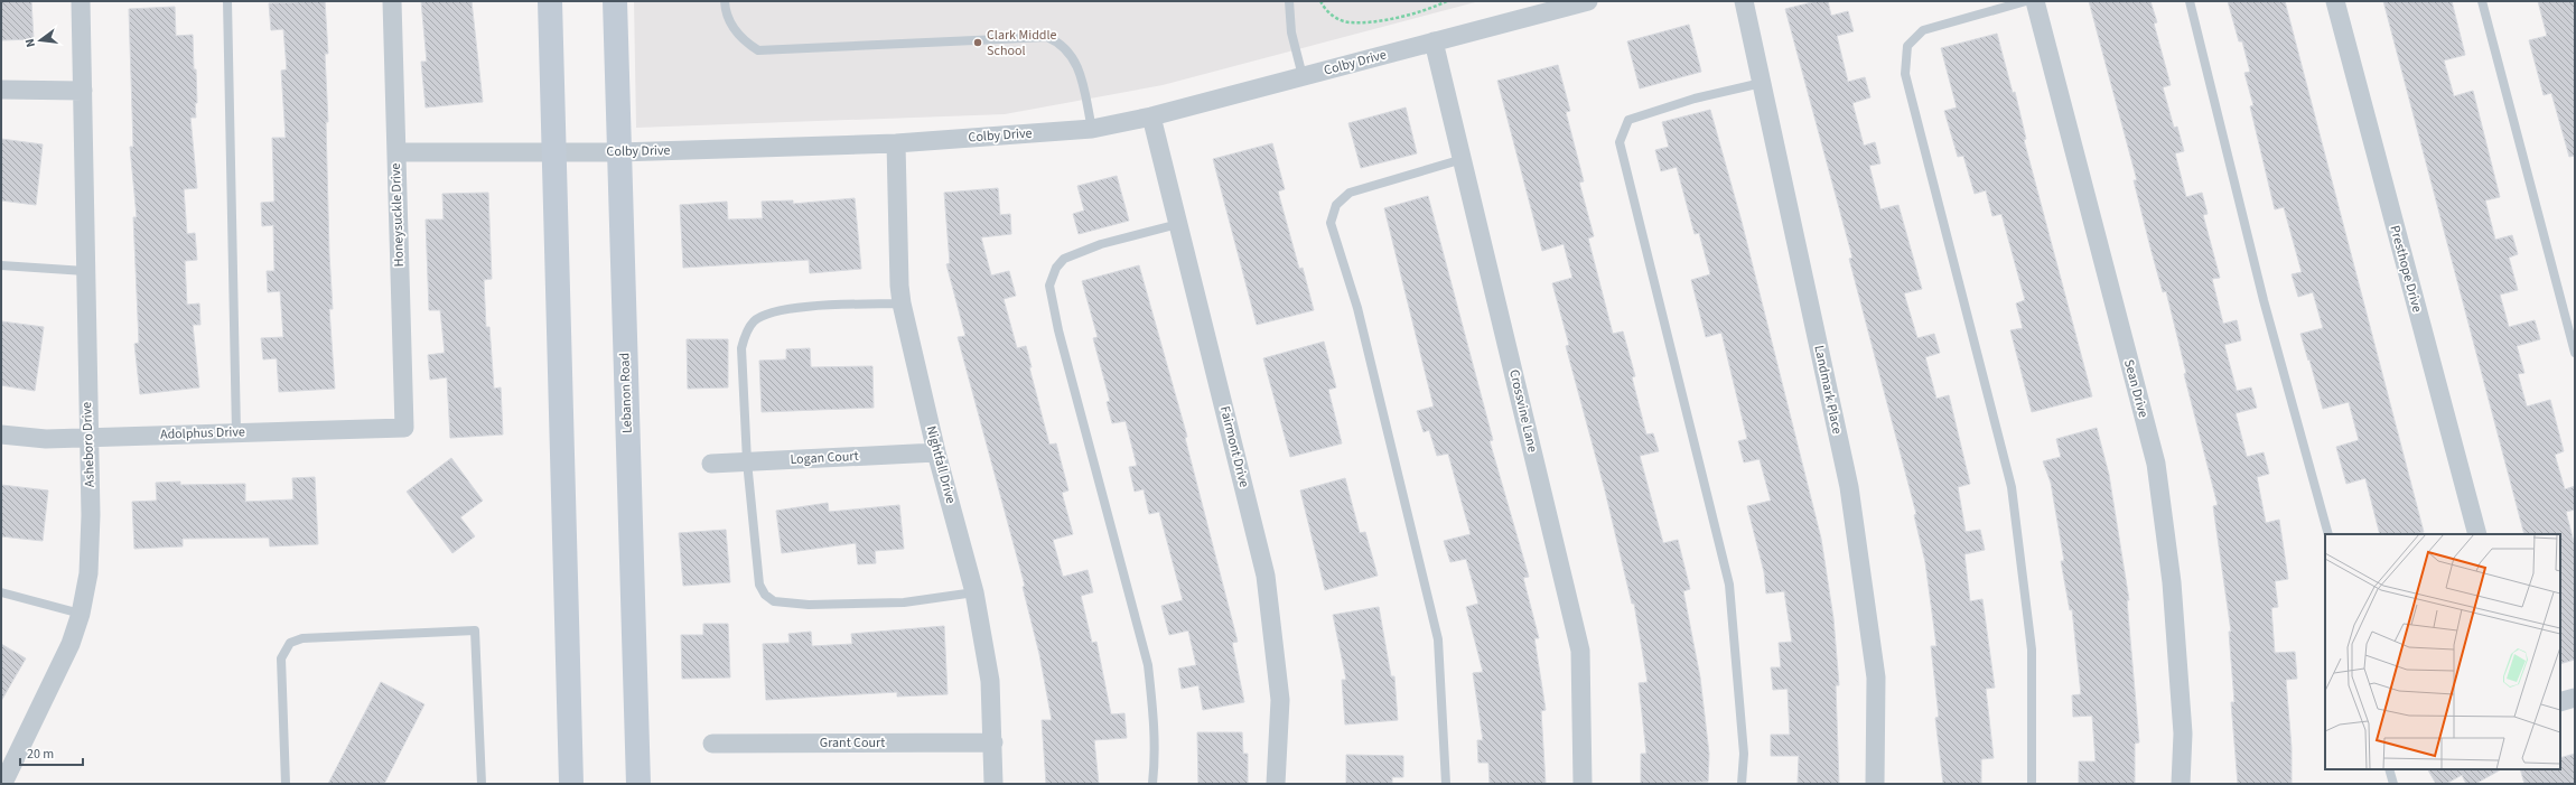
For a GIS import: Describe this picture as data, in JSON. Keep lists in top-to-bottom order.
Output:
{
  "streets": {
    "main road": ["Lebanon Road"],
    "street": [
      "Colby Drive",
      "Honeysuckle Drive",
      "Presthope Drive",
      "Sean Drive",
      "Landmark Place",
      "Crossvine Lane",
      "Adolphus Drive",
      "Asheboro Drive",
      "Fairmont Drive",
      "Logan Court",
      "Nightfall Drive",
      "Grant Court"
    ]
  },
  "crossings": [
    ["Colby Drive", "Honeysuckle Drive"],
    ["Colby Drive", "Lebanon Road"],
    ["Colby Drive", "Crossvine Lane"],
    ["Colby Drive", "Fairmont Drive"],
    ["Colby Drive", "Nightfall Drive"],
    ["Honeysuckle Drive", "Adolphus Drive"],
    ["Adolphus Drive", "Asheboro Drive"],
    ["Logan Court", "Nightfall Drive"],
    ["Nightfall Drive", "Grant Court"]
  ],
  "places": ["Clark Middle School"],
  "scale_bar": "20 m",
  "north": "left"
}
